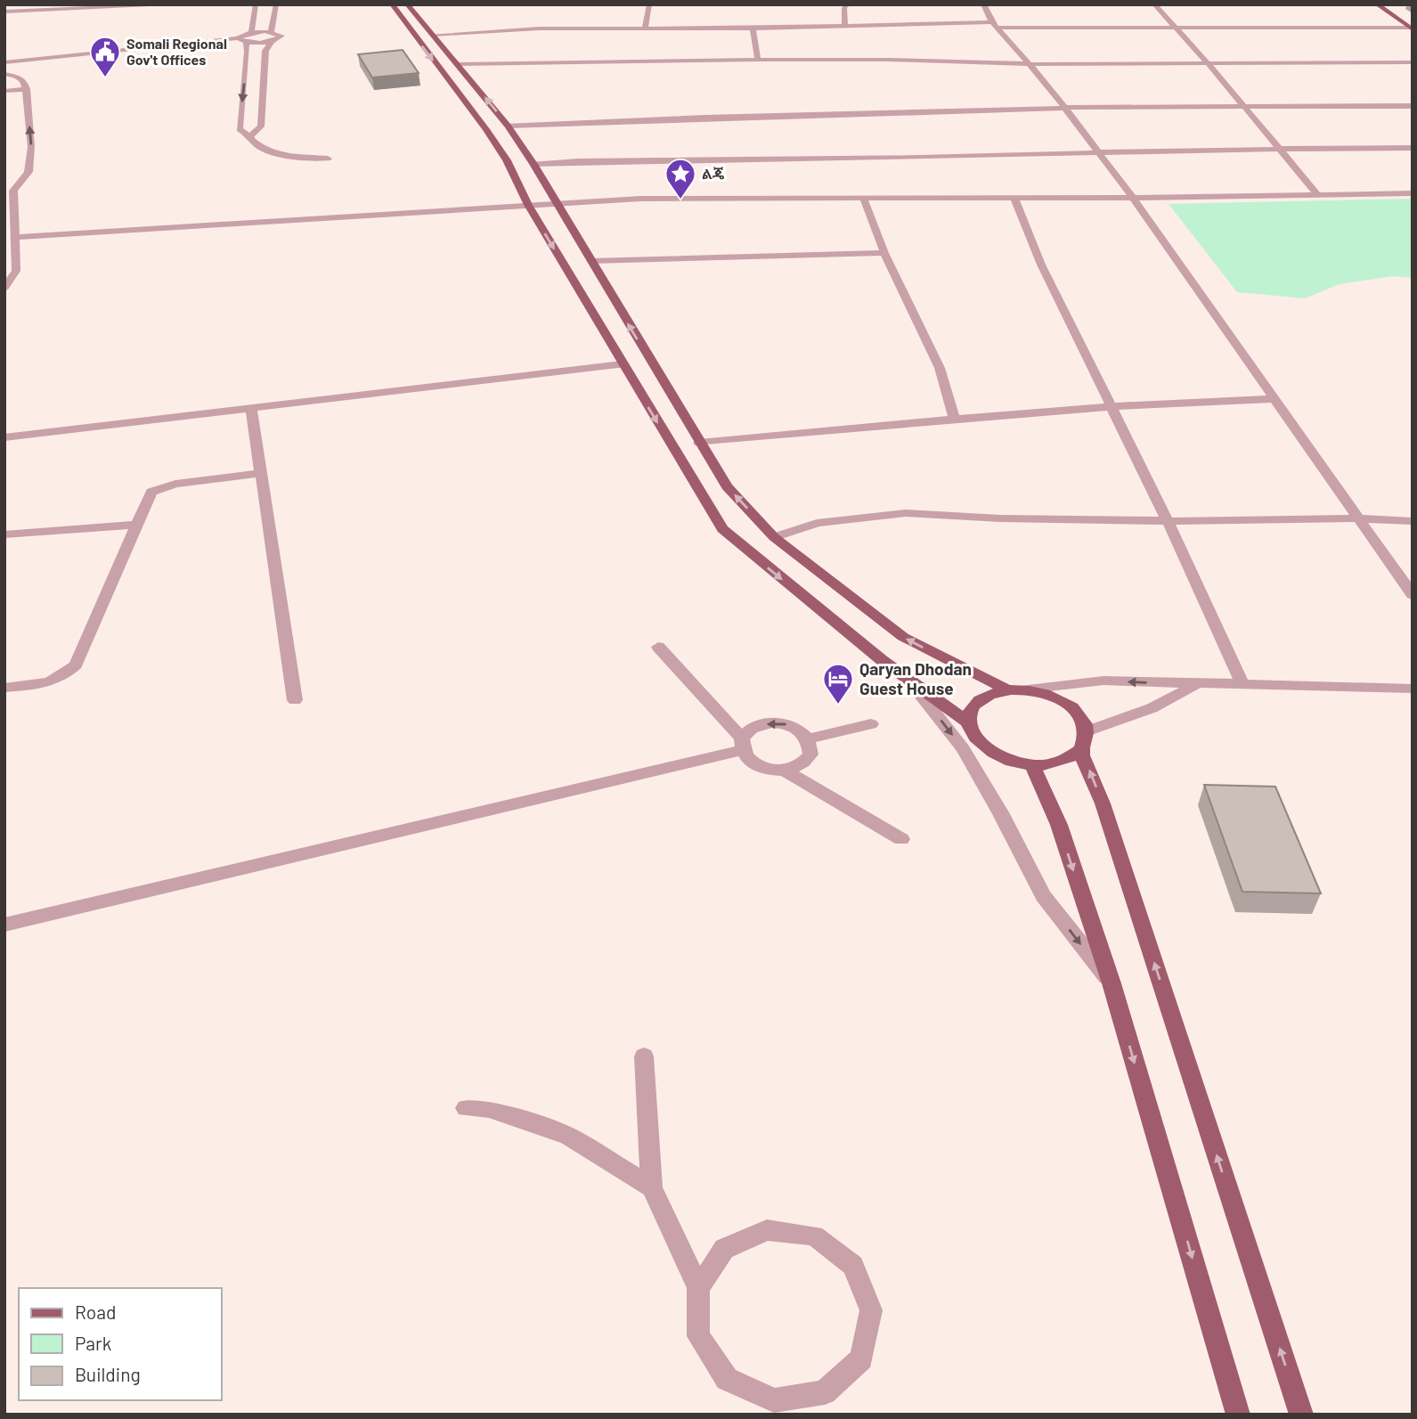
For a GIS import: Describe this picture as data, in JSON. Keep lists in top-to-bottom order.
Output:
{
  "places": {
    "public building": ["Somali Regional Gov't Offices"],
    "place": ["ልጄ"],
    "hotel": ["Qaryan Dhodan Guest House"]
  },
  "legend": ["Road", "Park", "Building"]
}
